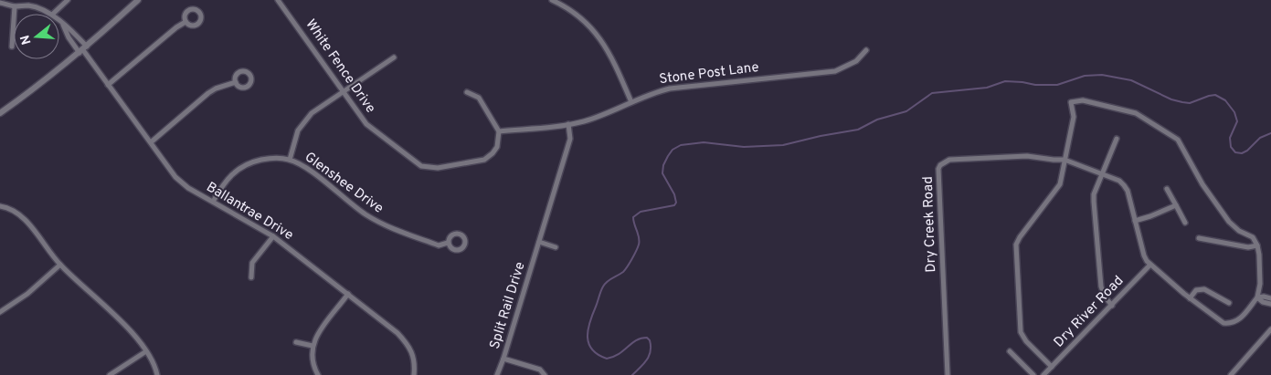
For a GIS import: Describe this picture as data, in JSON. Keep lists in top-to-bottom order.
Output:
{
  "streets": {
    "street": [
      "White Fence Drive",
      "Stone Post Lane",
      "Glenshee Drive",
      "Ballantrae Drive",
      "Dry Creek Road",
      "Split Rail Drive",
      "Dry River Road"
    ]
  },
  "crossings": [
    ["White Fence Drive", "Stone Post Lane"],
    ["Stone Post Lane", "Split Rail Drive"],
    ["Glenshee Drive", "Ballantrae Drive"],
    ["Dry Creek Road", "Dry River Road"]
  ],
  "north": "left"
}
